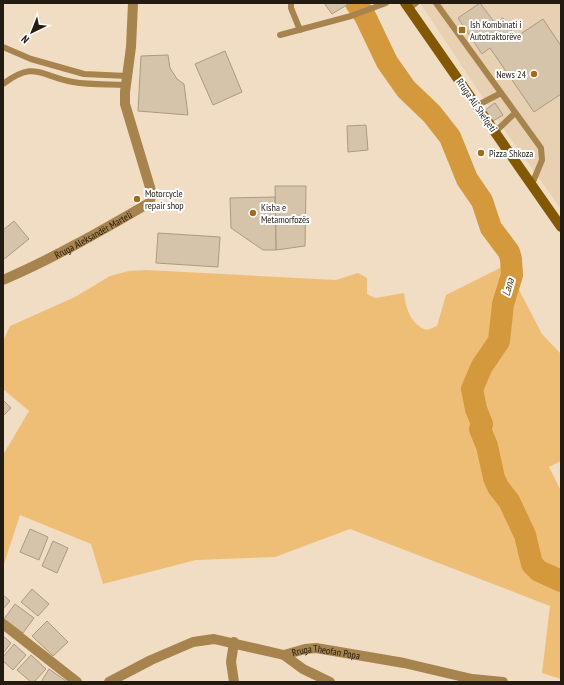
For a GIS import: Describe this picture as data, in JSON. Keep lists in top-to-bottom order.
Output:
{
  "streets": {
    "main road": ["Rruga Ali Shefqeti"],
    "street": ["Rruga Aleksandër Marteli", "Rruga Theofan Popa"]
  },
  "water": ["Lana"],
  "places": {
    "transit": ["Ish Kombinati i Autotraktorëve"],
    "other": [
      "News 24",
      "Pizza Shkoza",
      "Motorcycle repair shop",
      "Kisha e Metamorfozës"
    ]
  },
  "north": "bottom left"
}
